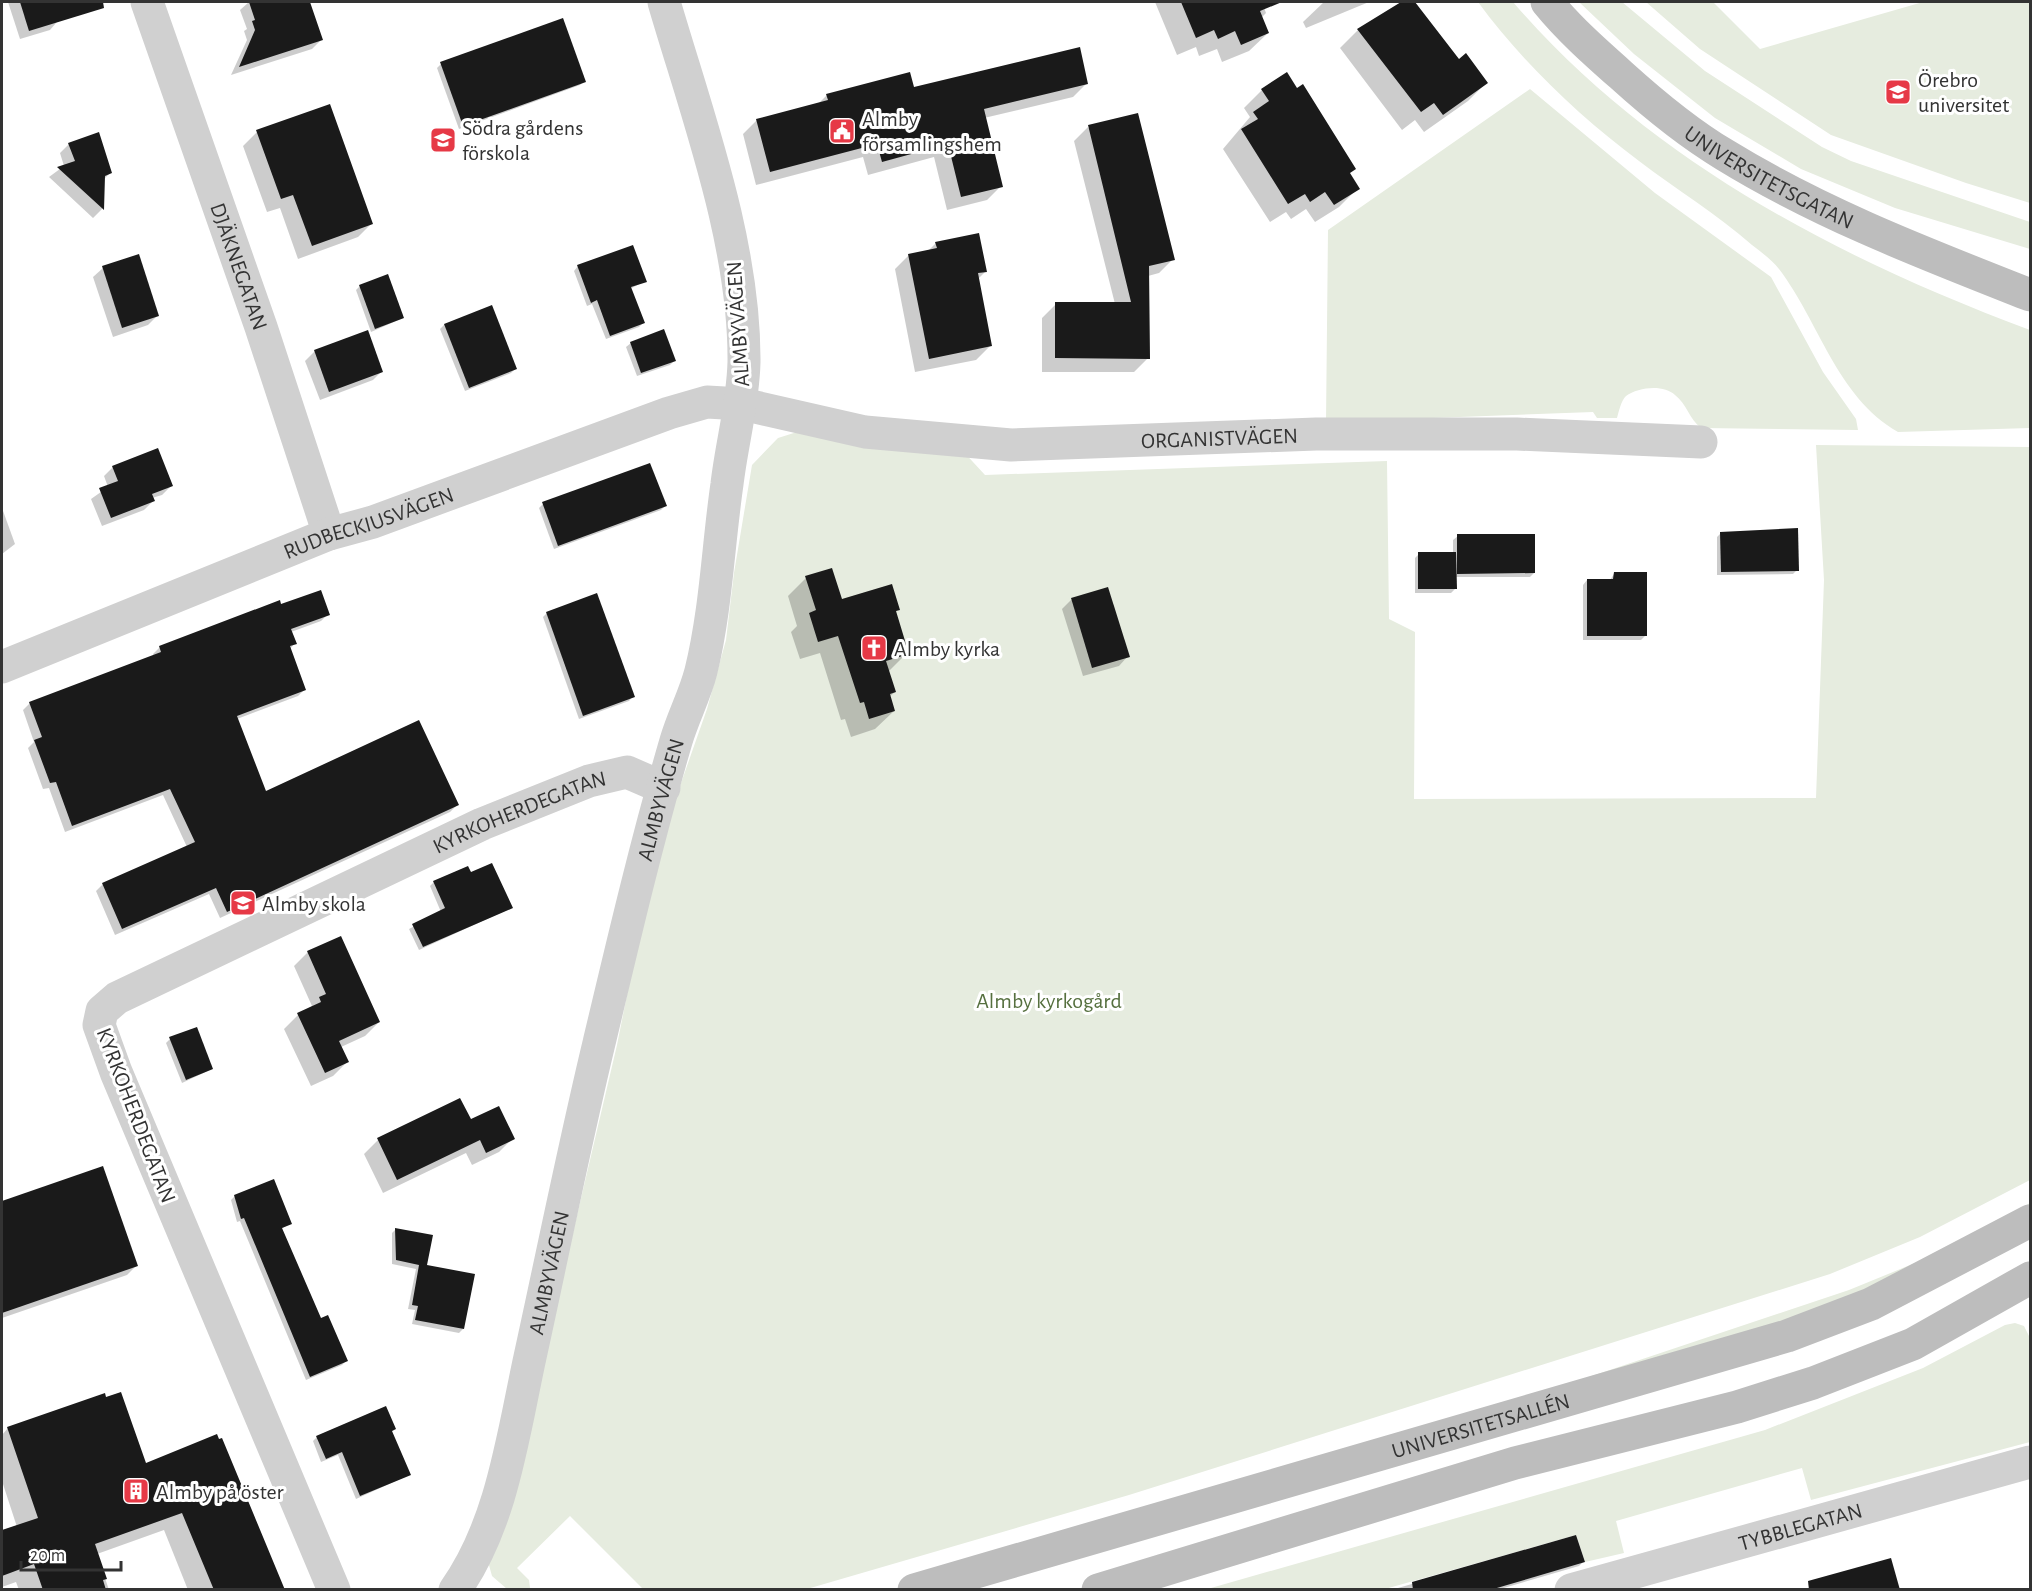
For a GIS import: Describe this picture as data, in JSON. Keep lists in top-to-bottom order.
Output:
{
  "streets": {
    "main road": ["UNIVERSITETSGATAN", "UNIVERSITETSALLÉN"],
    "street": [
      "DJÄKNEGATAN",
      "ALMBYVÄGEN",
      "ORGANISTVÄGEN",
      "RUDBECKIUSVÄGEN",
      "KYRKOHERDEGATAN",
      "TYBBLEGATAN"
    ]
  },
  "crossings": [
    ["DJÄKNEGATAN", "RUDBECKIUSVÄGEN"],
    ["ALMBYVÄGEN", "ORGANISTVÄGEN"],
    ["ALMBYVÄGEN", "RUDBECKIUSVÄGEN"],
    ["ALMBYVÄGEN", "KYRKOHERDEGATAN"],
    ["ORGANISTVÄGEN", "RUDBECKIUSVÄGEN"]
  ],
  "parks": ["Almby kyrkogård"],
  "places": {
    "school or university": ["Örebro universitet", "Södra gårdens förskola", "Almby skola"],
    "public building": ["Almby församlingshem"],
    "church": ["Almby kyrka"],
    "building": ["Almby på öster"]
  },
  "scale_bar": "20 m"
}
